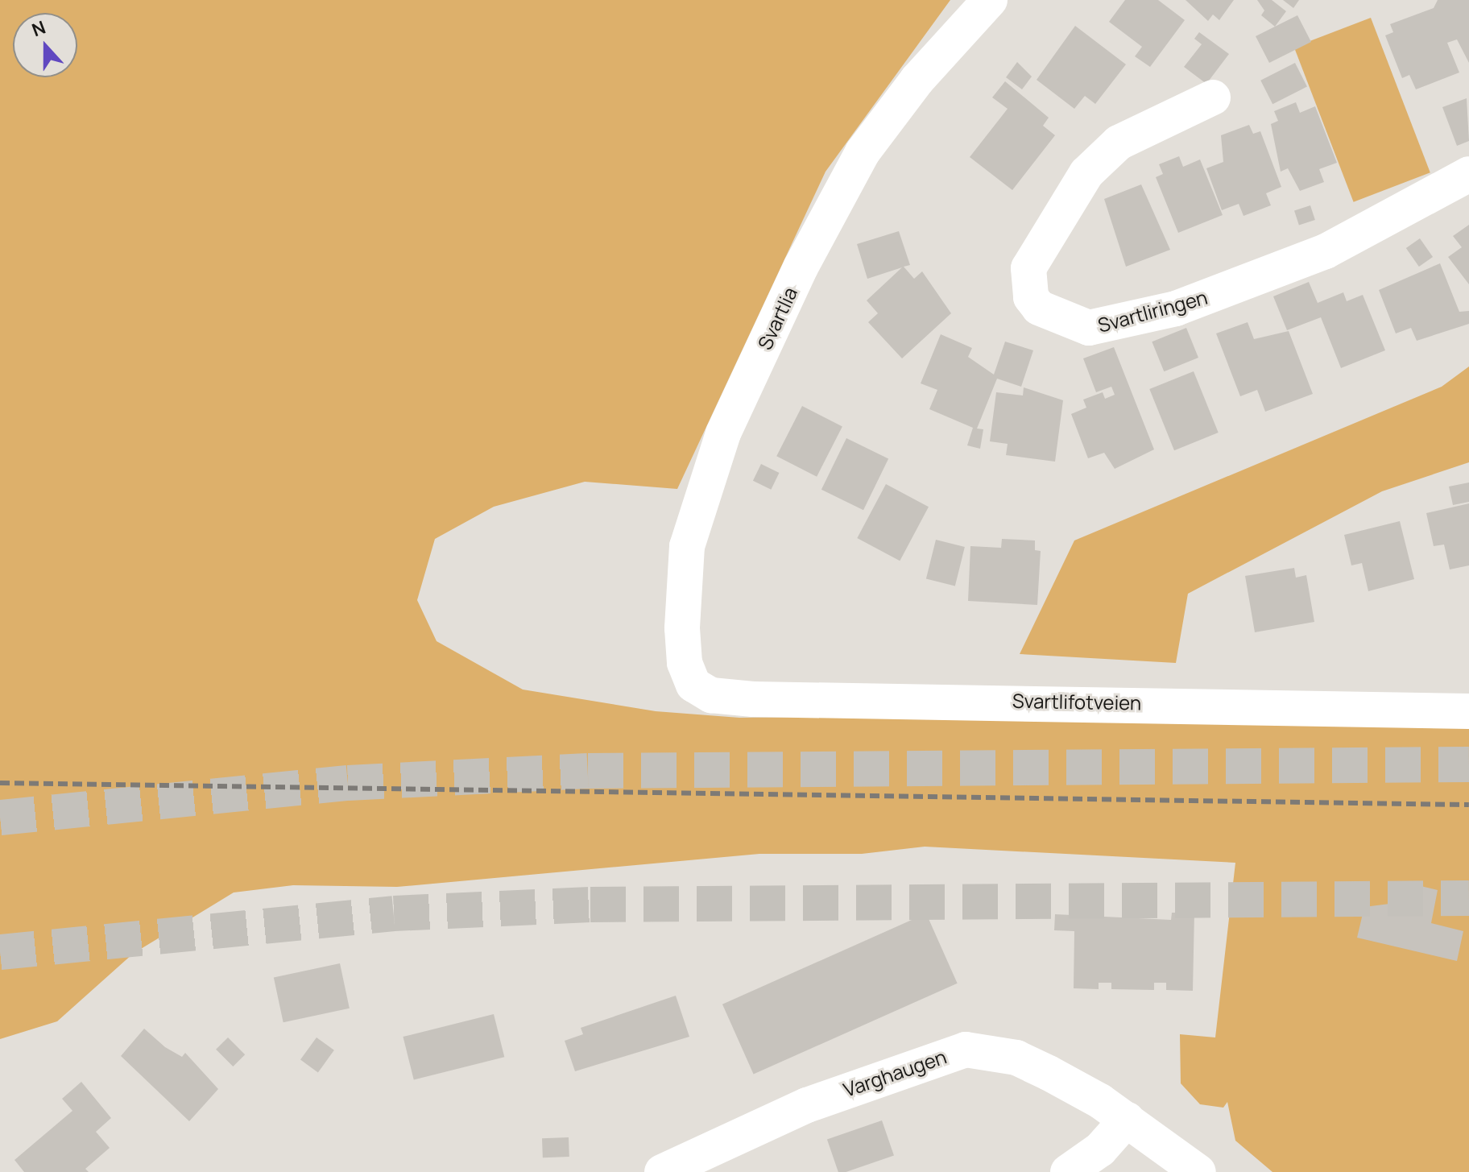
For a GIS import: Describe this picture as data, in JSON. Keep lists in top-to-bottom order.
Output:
{
  "streets": {
    "street": [
      "Svartliringen",
      "Svartlia",
      "Svartlifotveien",
      "Varghaugen"
    ]
  },
  "crossings": [
    ["Svartlia", "Svartlifotveien"]
  ],
  "north": "top"
}
